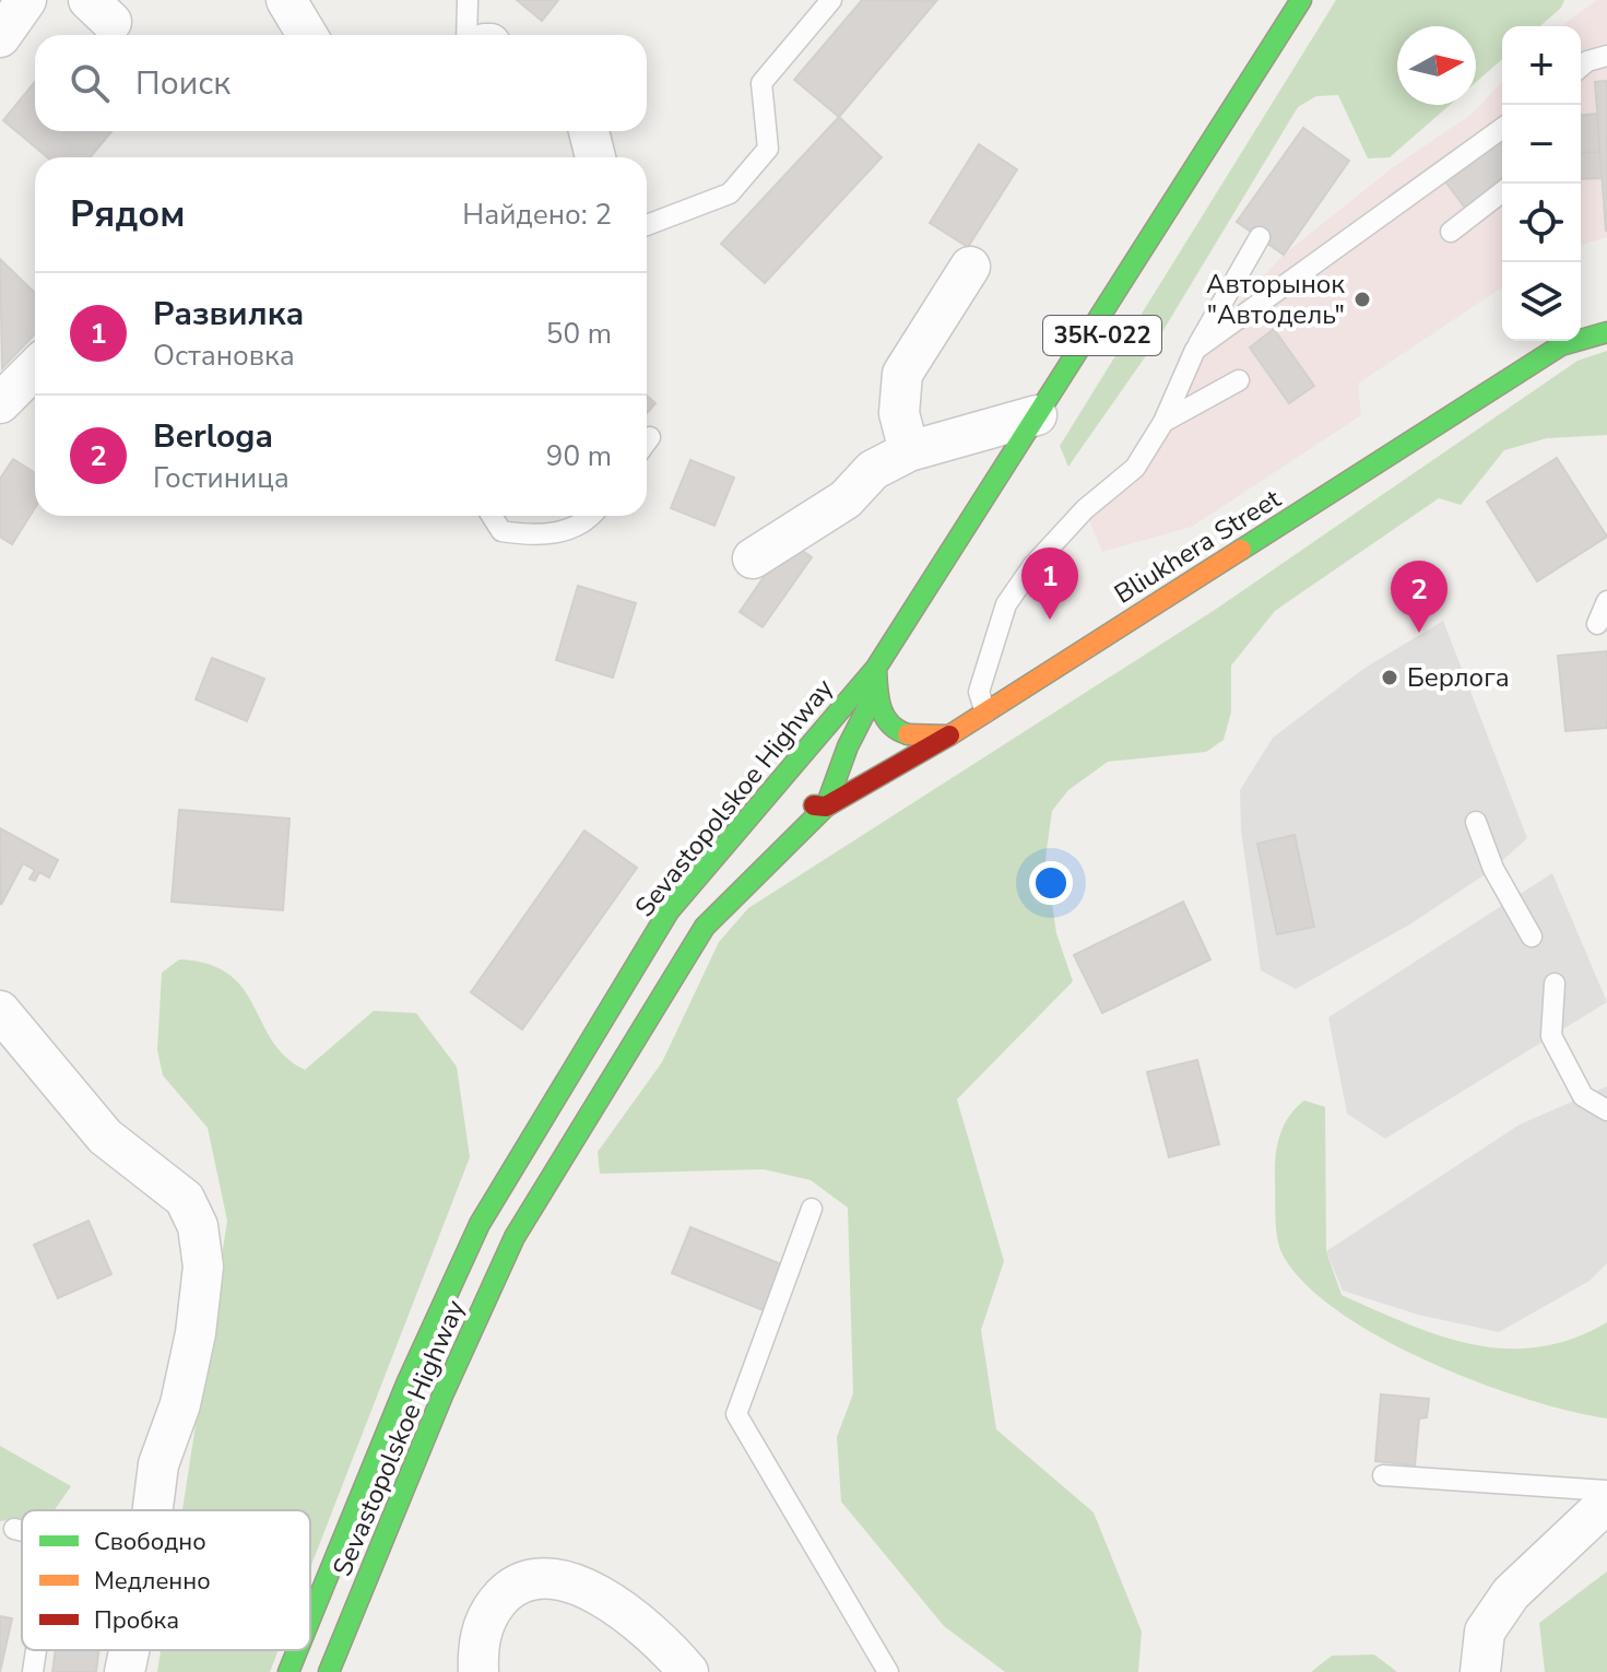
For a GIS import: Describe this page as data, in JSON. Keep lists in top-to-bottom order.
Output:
{
  "streets": {
    "main road": ["35К-022", "Bliukhera Street", "Sevastopolskoe Highway"]
  },
  "crossings": [
    ["Bliukhera Street", "Sevastopolskoe Highway"]
  ],
  "places": ["Авторынок \"Автодель\"", "Берлога"],
  "legend": ["Свободно", "Медленно", "Пробка"],
  "north": "right",
  "page": {
    "map_buttons": ["+", "−"],
    "search": "Поиск",
    "heading": ["Рядом", "Найдено: 2"],
    "list": [
      {
        "mark": "1",
        "name": "Развилка",
        "note": "Остановка",
        "value": "50 m"
      },
      {
        "mark": "2",
        "name": "Berloga",
        "note": "Гостиница",
        "value": "90 m"
      }
    ],
    "pins": ["1", "2"]
  }
}
